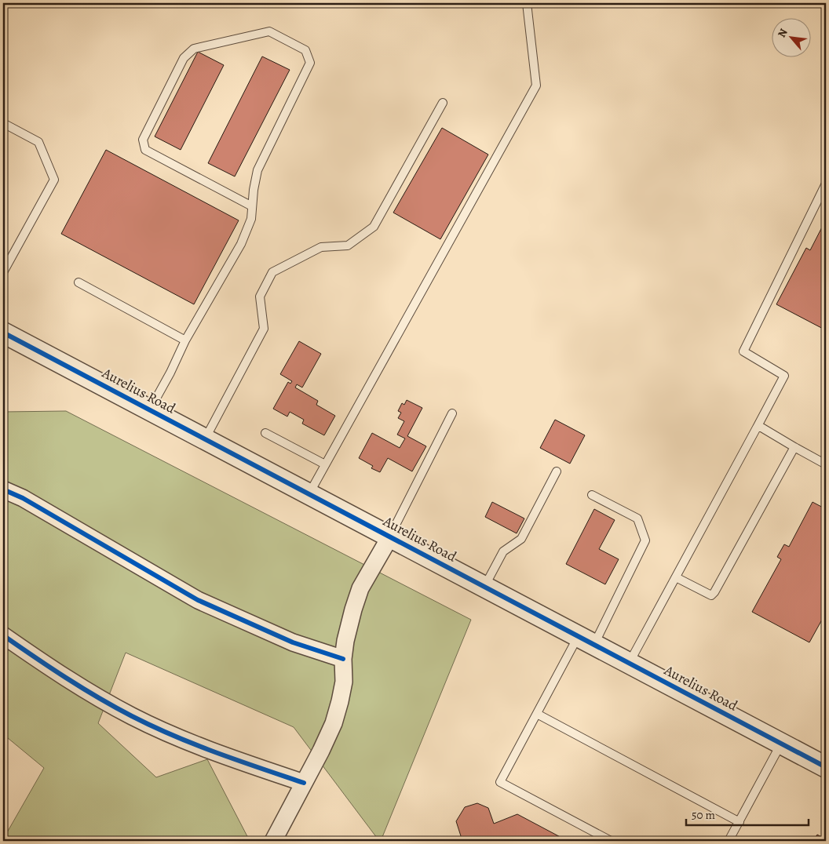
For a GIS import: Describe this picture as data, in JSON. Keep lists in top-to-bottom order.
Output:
{
  "streets": {
    "street": ["Aurelius Road"]
  },
  "scale_bar": "50 m",
  "north": "top left"
}
